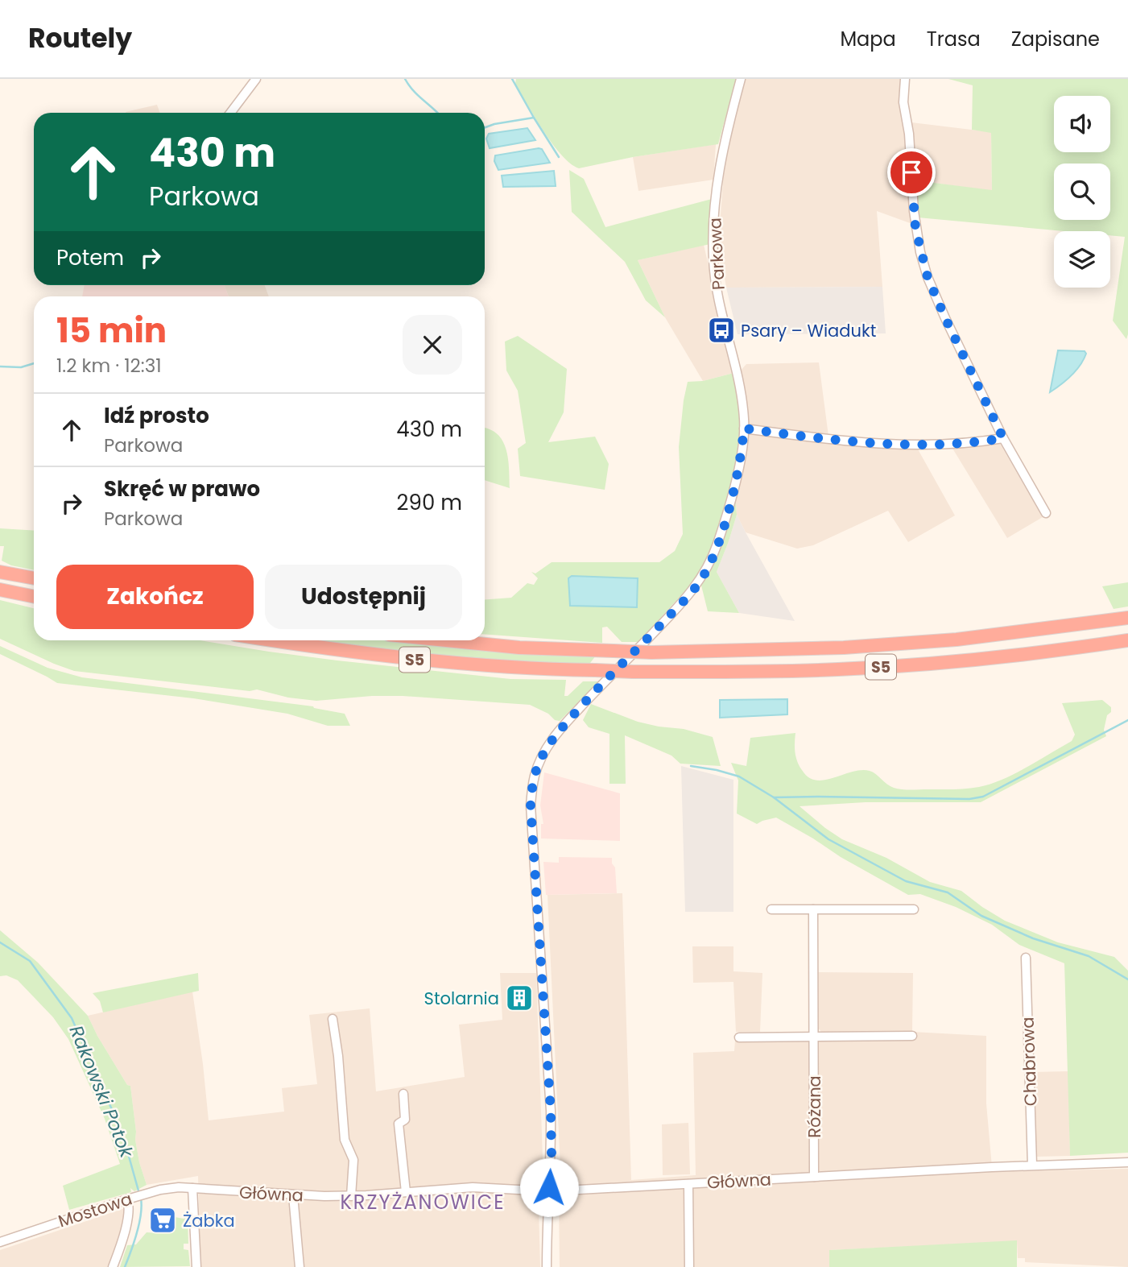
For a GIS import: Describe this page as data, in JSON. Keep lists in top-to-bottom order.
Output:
{
  "streets": {
    "highway": ["S5"],
    "street": [
      "Parkowa",
      "Chabrowa",
      "Różana",
      "Główna",
      "Mostowa"
    ]
  },
  "crossings": [
    ["Parkowa", "Główna"],
    ["Chabrowa", "Główna"],
    ["Różana", "Główna"],
    ["Główna", "Mostowa"]
  ],
  "districts": ["KRZYŻANOWICE"],
  "water": ["Rakowski Potok"],
  "places": {
    "bus stop": ["Psary – Wiadukt"],
    "building": ["Stolarnia"],
    "supermarket": ["Żabka"]
  },
  "page": {
    "header": "Routely",
    "nav": ["Mapa", "Trasa", "Zapisane"],
    "turn": ["430 m", "Parkowa"],
    "then": "Potem",
    "heading": ["15 min", "1.2 km · 12:31"],
    "list": [
      {
        "name": "Idź prosto",
        "note": "Parkowa",
        "value": "430 m"
      },
      {
        "name": "Skręć w prawo",
        "note": "Parkowa",
        "value": "290 m"
      }
    ],
    "buttons": ["Zakończ", "Udostępnij"]
  }
}
